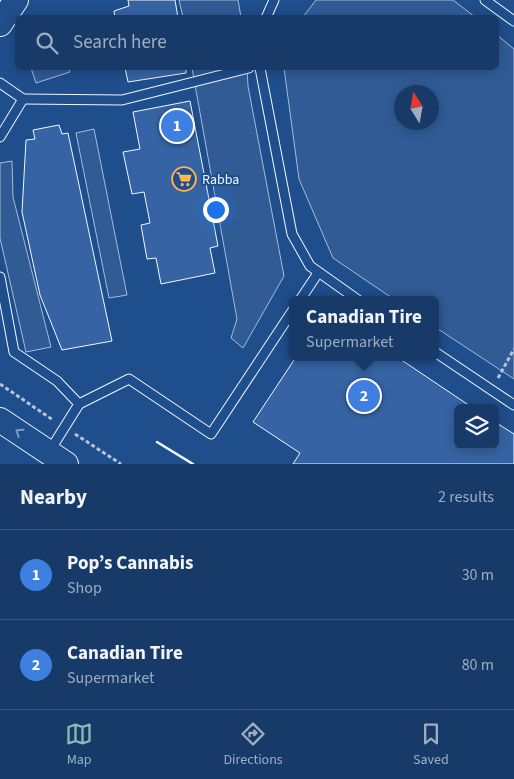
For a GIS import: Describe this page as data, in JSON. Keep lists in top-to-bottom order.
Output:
{
  "places": {
    "supermarket": ["Rabba"]
  },
  "north": "top",
  "page": {
    "search": "Search here",
    "pins": ["1", "2"],
    "popup": ["Canadian Tire", "Supermarket"],
    "heading": ["Nearby", "2 results"],
    "list": [
      {
        "mark": "1",
        "name": "Pop’s Cannabis",
        "note": "Shop",
        "value": "30 m"
      },
      {
        "mark": "2",
        "name": "Canadian Tire",
        "note": "Supermarket",
        "value": "80 m"
      }
    ],
    "nav": ["Map", "Directions", "Saved"]
  }
}
